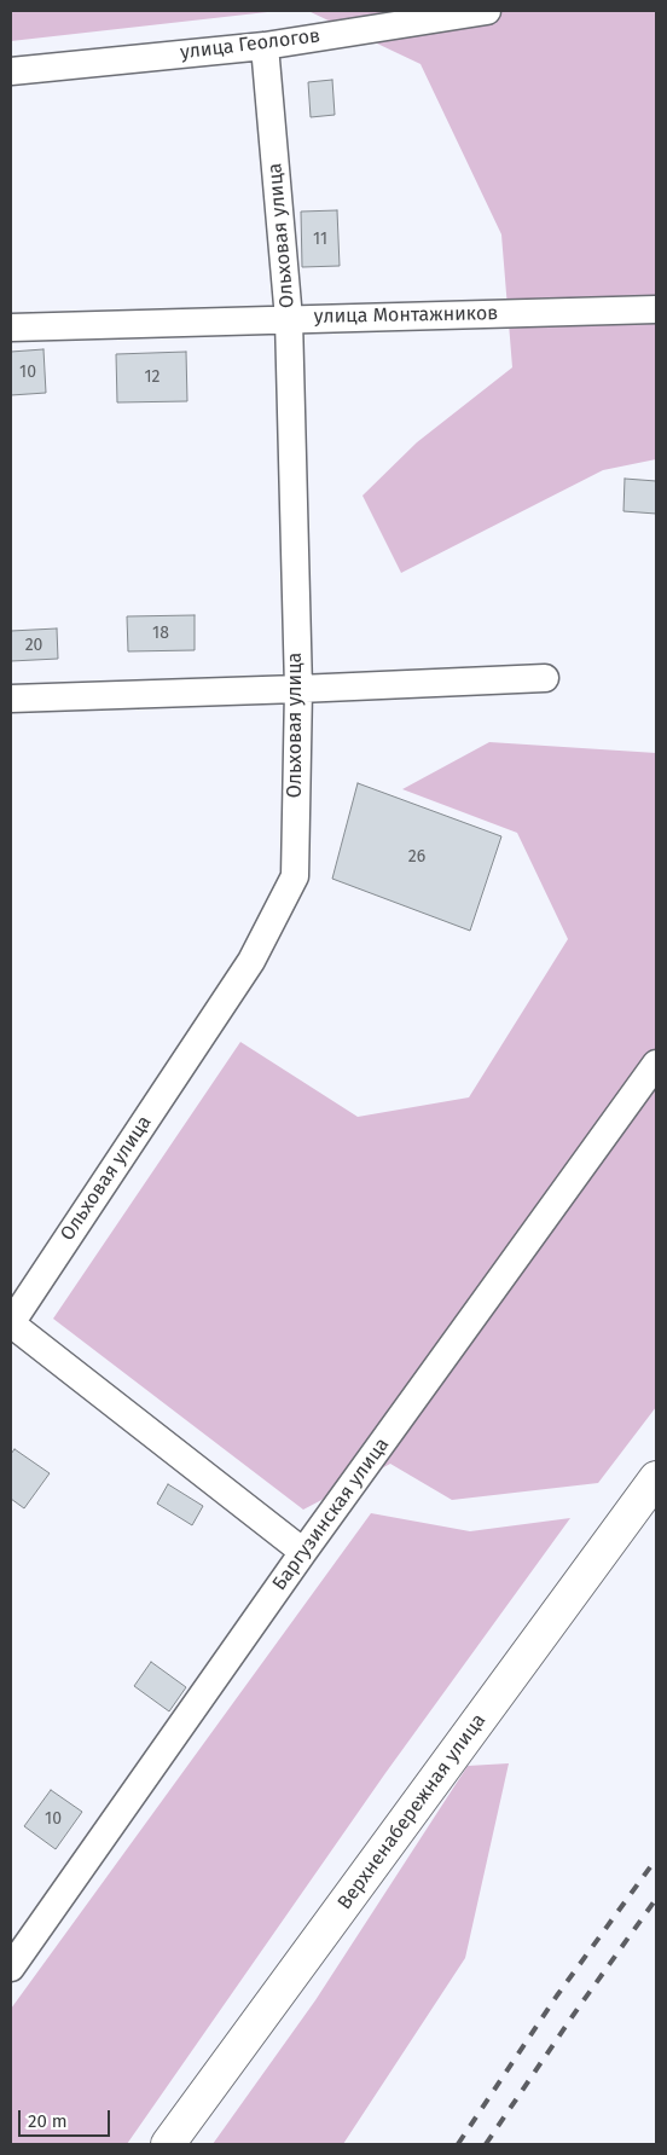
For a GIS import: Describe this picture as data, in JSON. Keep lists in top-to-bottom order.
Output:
{
  "streets": {
    "street": [
      "улица Геологов",
      "Ольховая улица",
      "улица Монтажников",
      "Баргузинская улица",
      "Верхненабережная улица"
    ]
  },
  "crossings": [
    ["улица Геологов", "Ольховая улица"],
    ["Ольховая улица", "улица Монтажников"]
  ],
  "house_numbers": [
    "11",
    "10",
    "12",
    "18",
    "20",
    "26",
    "10"
  ],
  "scale_bar": "20 m"
}
